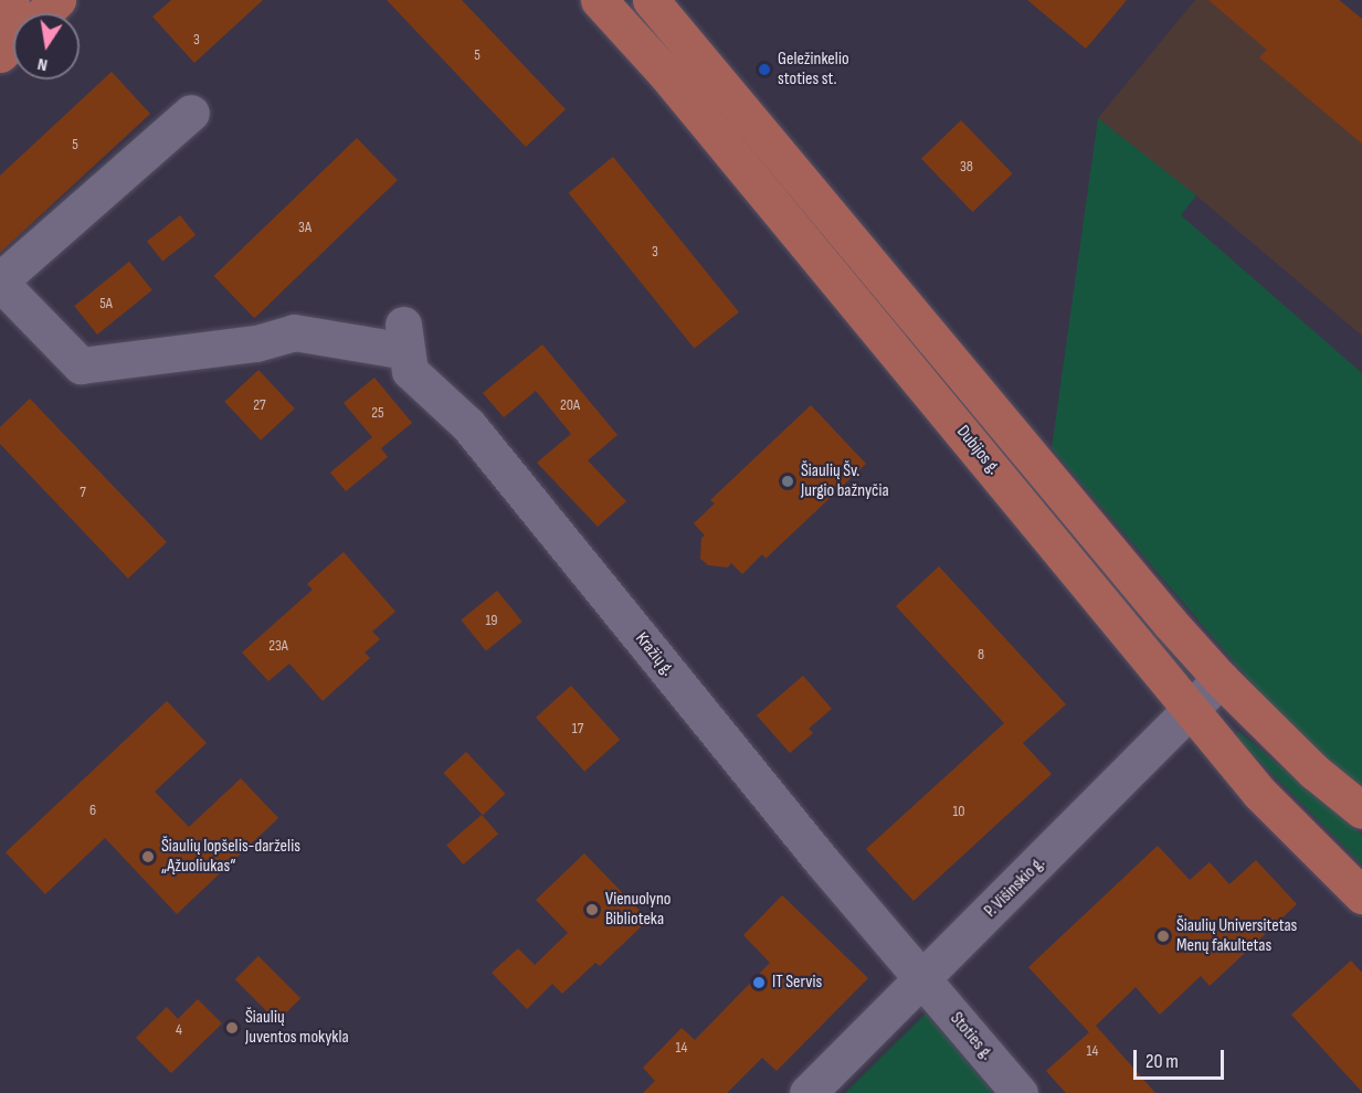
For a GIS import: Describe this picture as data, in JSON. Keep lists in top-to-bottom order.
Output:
{
  "streets": {
    "main road": ["Dubijos g."],
    "street": ["Kražių g.", "P. Višinskio g.", "Stoties g."]
  },
  "crossings": [
    ["Dubijos g.", "P. Višinskio g."],
    ["Kražių g.", "P. Višinskio g."],
    ["Kražių g.", "Stoties g."],
    ["P. Višinskio g.", "Stoties g."]
  ],
  "places": [
    "Geležinkelio stoties st.",
    "Šiaulių Šv. Jurgio bažnyčia",
    "Šiaulių lopšelis-darželis „Ąžuoliukas“",
    "Vienuolyno Biblioteka",
    "Šiaulių Universitetas Menų fakultetas",
    "IT Servis",
    "Šiaulių Juventos mokykla"
  ],
  "house_numbers": [
    "3",
    "5",
    "5",
    "38",
    "3A",
    "3",
    "5A",
    "27",
    "20A",
    "25",
    "7",
    "19",
    "23A",
    "8",
    "17",
    "6",
    "10",
    "4",
    "14",
    "14"
  ],
  "scale_bar": "20 m",
  "north": "bottom"
}
